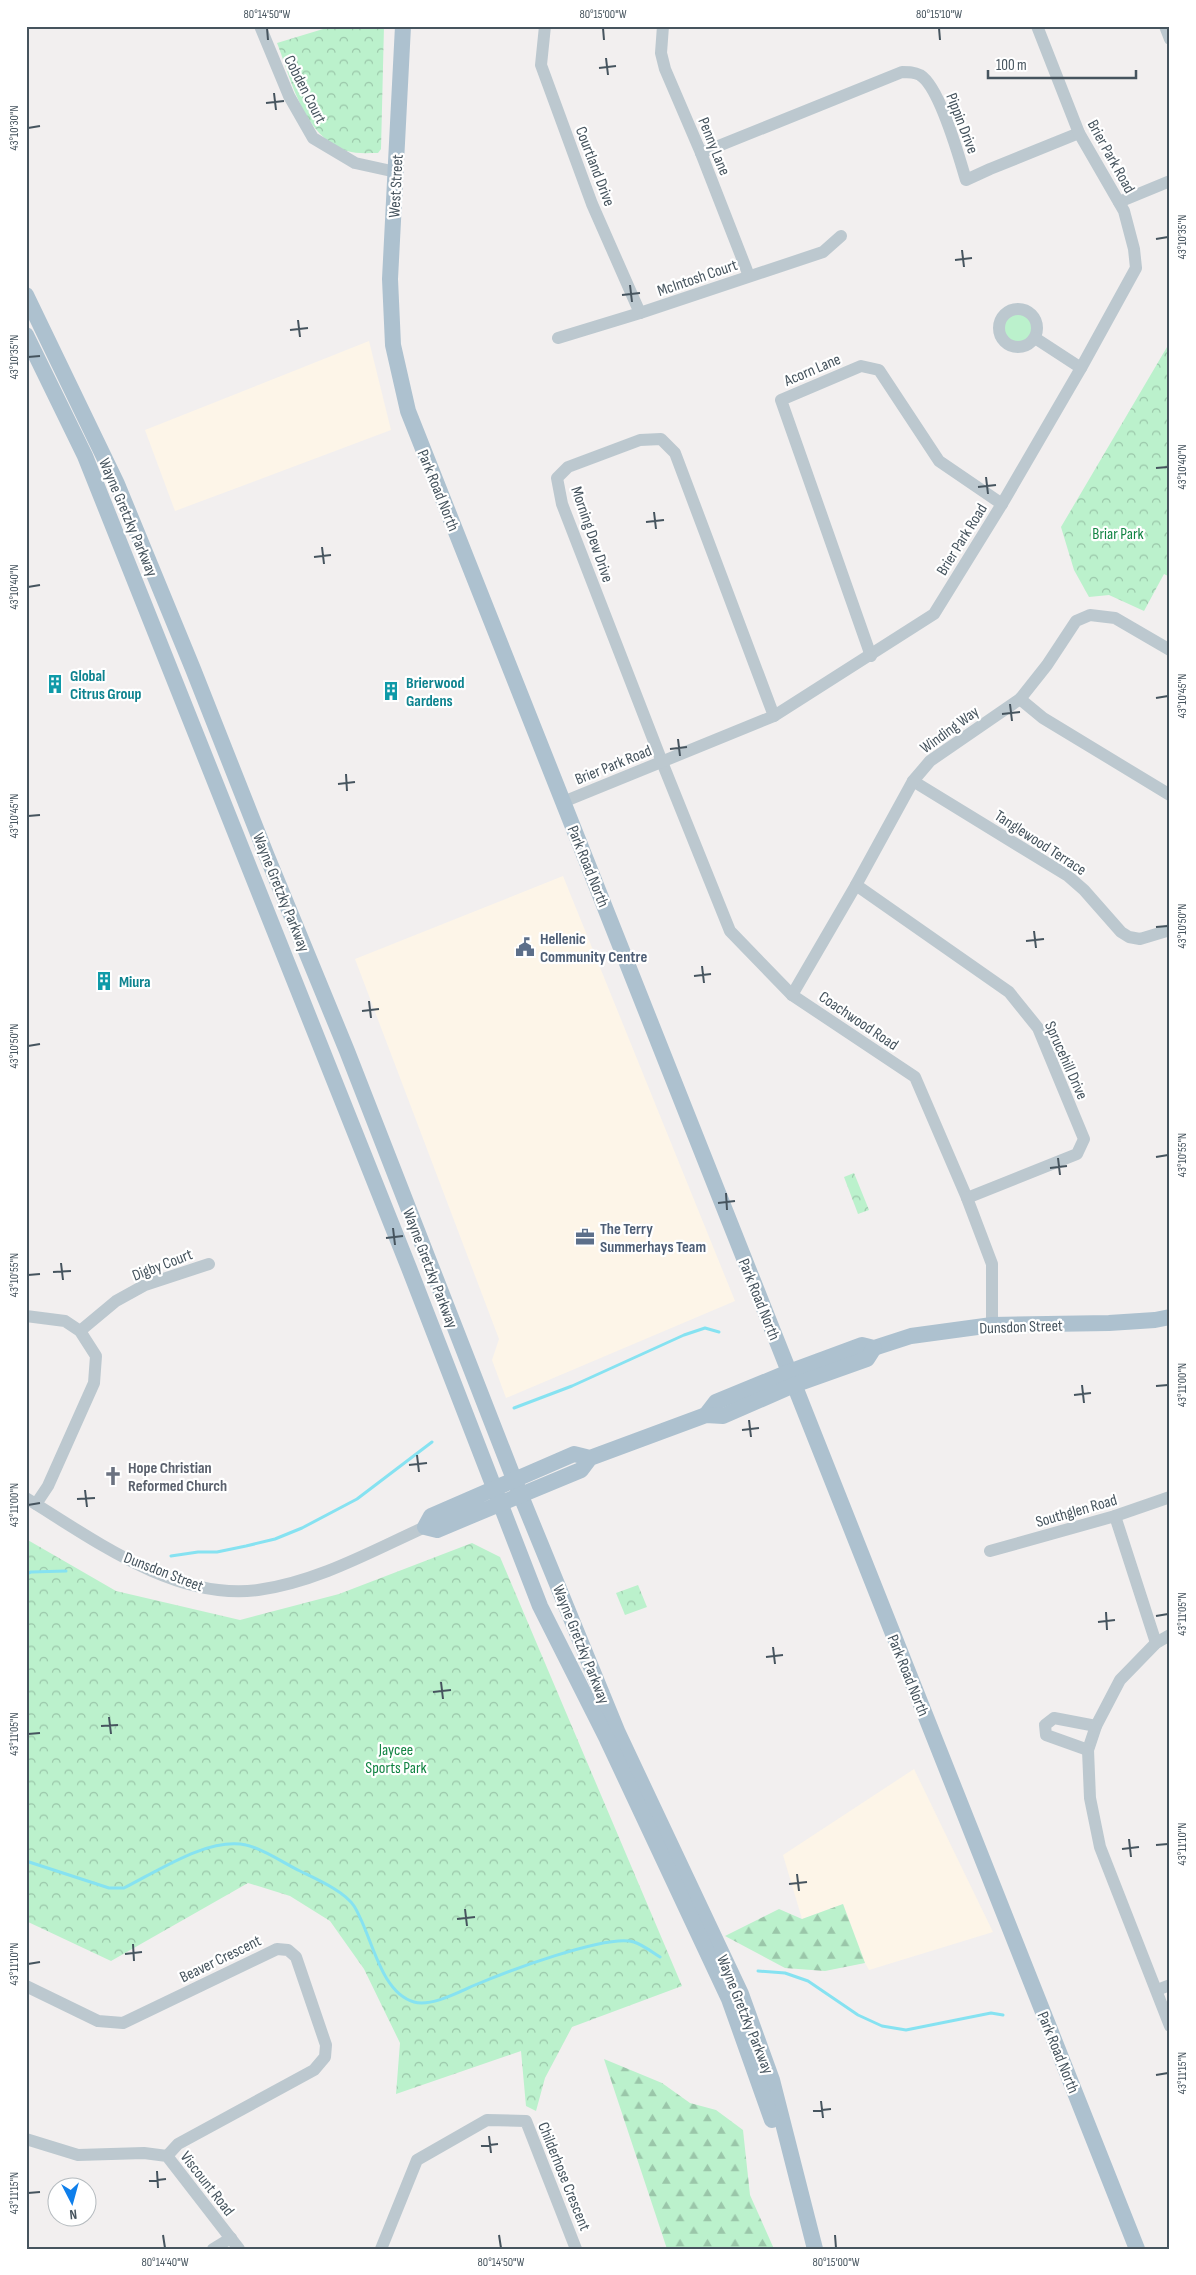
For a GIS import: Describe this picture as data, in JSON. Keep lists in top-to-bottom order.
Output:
{
  "streets": {
    "main road": [
      "West Street",
      "Park Road North",
      "Wayne Gretzky Parkway",
      "Dunsdon Street"
    ],
    "street": [
      "Cobden Court",
      "Pippin Drive",
      "Penny Lane",
      "Brier Park Road",
      "Courtland Drive",
      "McIntosh Court",
      "Acorn Lane",
      "Morning Dew Drive",
      "Winding Way",
      "Tanglewood Terrace",
      "Coachwood Road",
      "Sprucehill Drive",
      "Digby Court",
      "Southglen Road",
      "Beaver Crescent",
      "Childerhose Crescent",
      "Viscount Road"
    ]
  },
  "crossings": [
    ["Cobden Court", "West Street"],
    ["Pippin Drive", "Penny Lane"],
    ["Pippin Drive", "Brier Park Road"],
    ["Penny Lane", "McIntosh Court"],
    ["Brier Park Road", "Acorn Lane"],
    ["Brier Park Road", "Park Road North"],
    ["Brier Park Road", "Morning Dew Drive"],
    ["Brier Park Road", "Coachwood Road"],
    ["Courtland Drive", "McIntosh Court"],
    ["West Street", "Park Road North"],
    ["Park Road North", "Dunsdon Street"],
    ["Wayne Gretzky Parkway", "Dunsdon Street"],
    ["Morning Dew Drive", "Coachwood Road"],
    ["Winding Way", "Tanglewood Terrace"],
    ["Winding Way", "Coachwood Road"],
    ["Winding Way", "Sprucehill Drive"],
    ["Coachwood Road", "Sprucehill Drive"],
    ["Coachwood Road", "Dunsdon Street"],
    ["Beaver Crescent", "Viscount Road"]
  ],
  "parks": ["Briar Park", "Jaycee Sports Park"],
  "places": {
    "building": ["Global Citrus Group", "Brierwood Gardens", "Miura"],
    "public building": ["Hellenic Community Centre"],
    "office": ["The Terry Summerhays Team"],
    "church": ["Hope Christian Reformed Church"]
  },
  "scale_bar": "100 m",
  "north": "bottom",
  "coordinates": [
    "80°14'50\"W",
    "80°15'00\"W",
    "80°15'10\"W",
    "43°10'30\"N",
    "43°10'35\"N",
    "43°10'40\"N",
    "43°10'45\"N",
    "43°10'50\"N",
    "43°10'55\"N",
    "43°11'00\"N",
    "43°11'05\"N",
    "43°11'10\"N",
    "43°11'15\"N",
    "80°14'40\"W"
  ]
}
